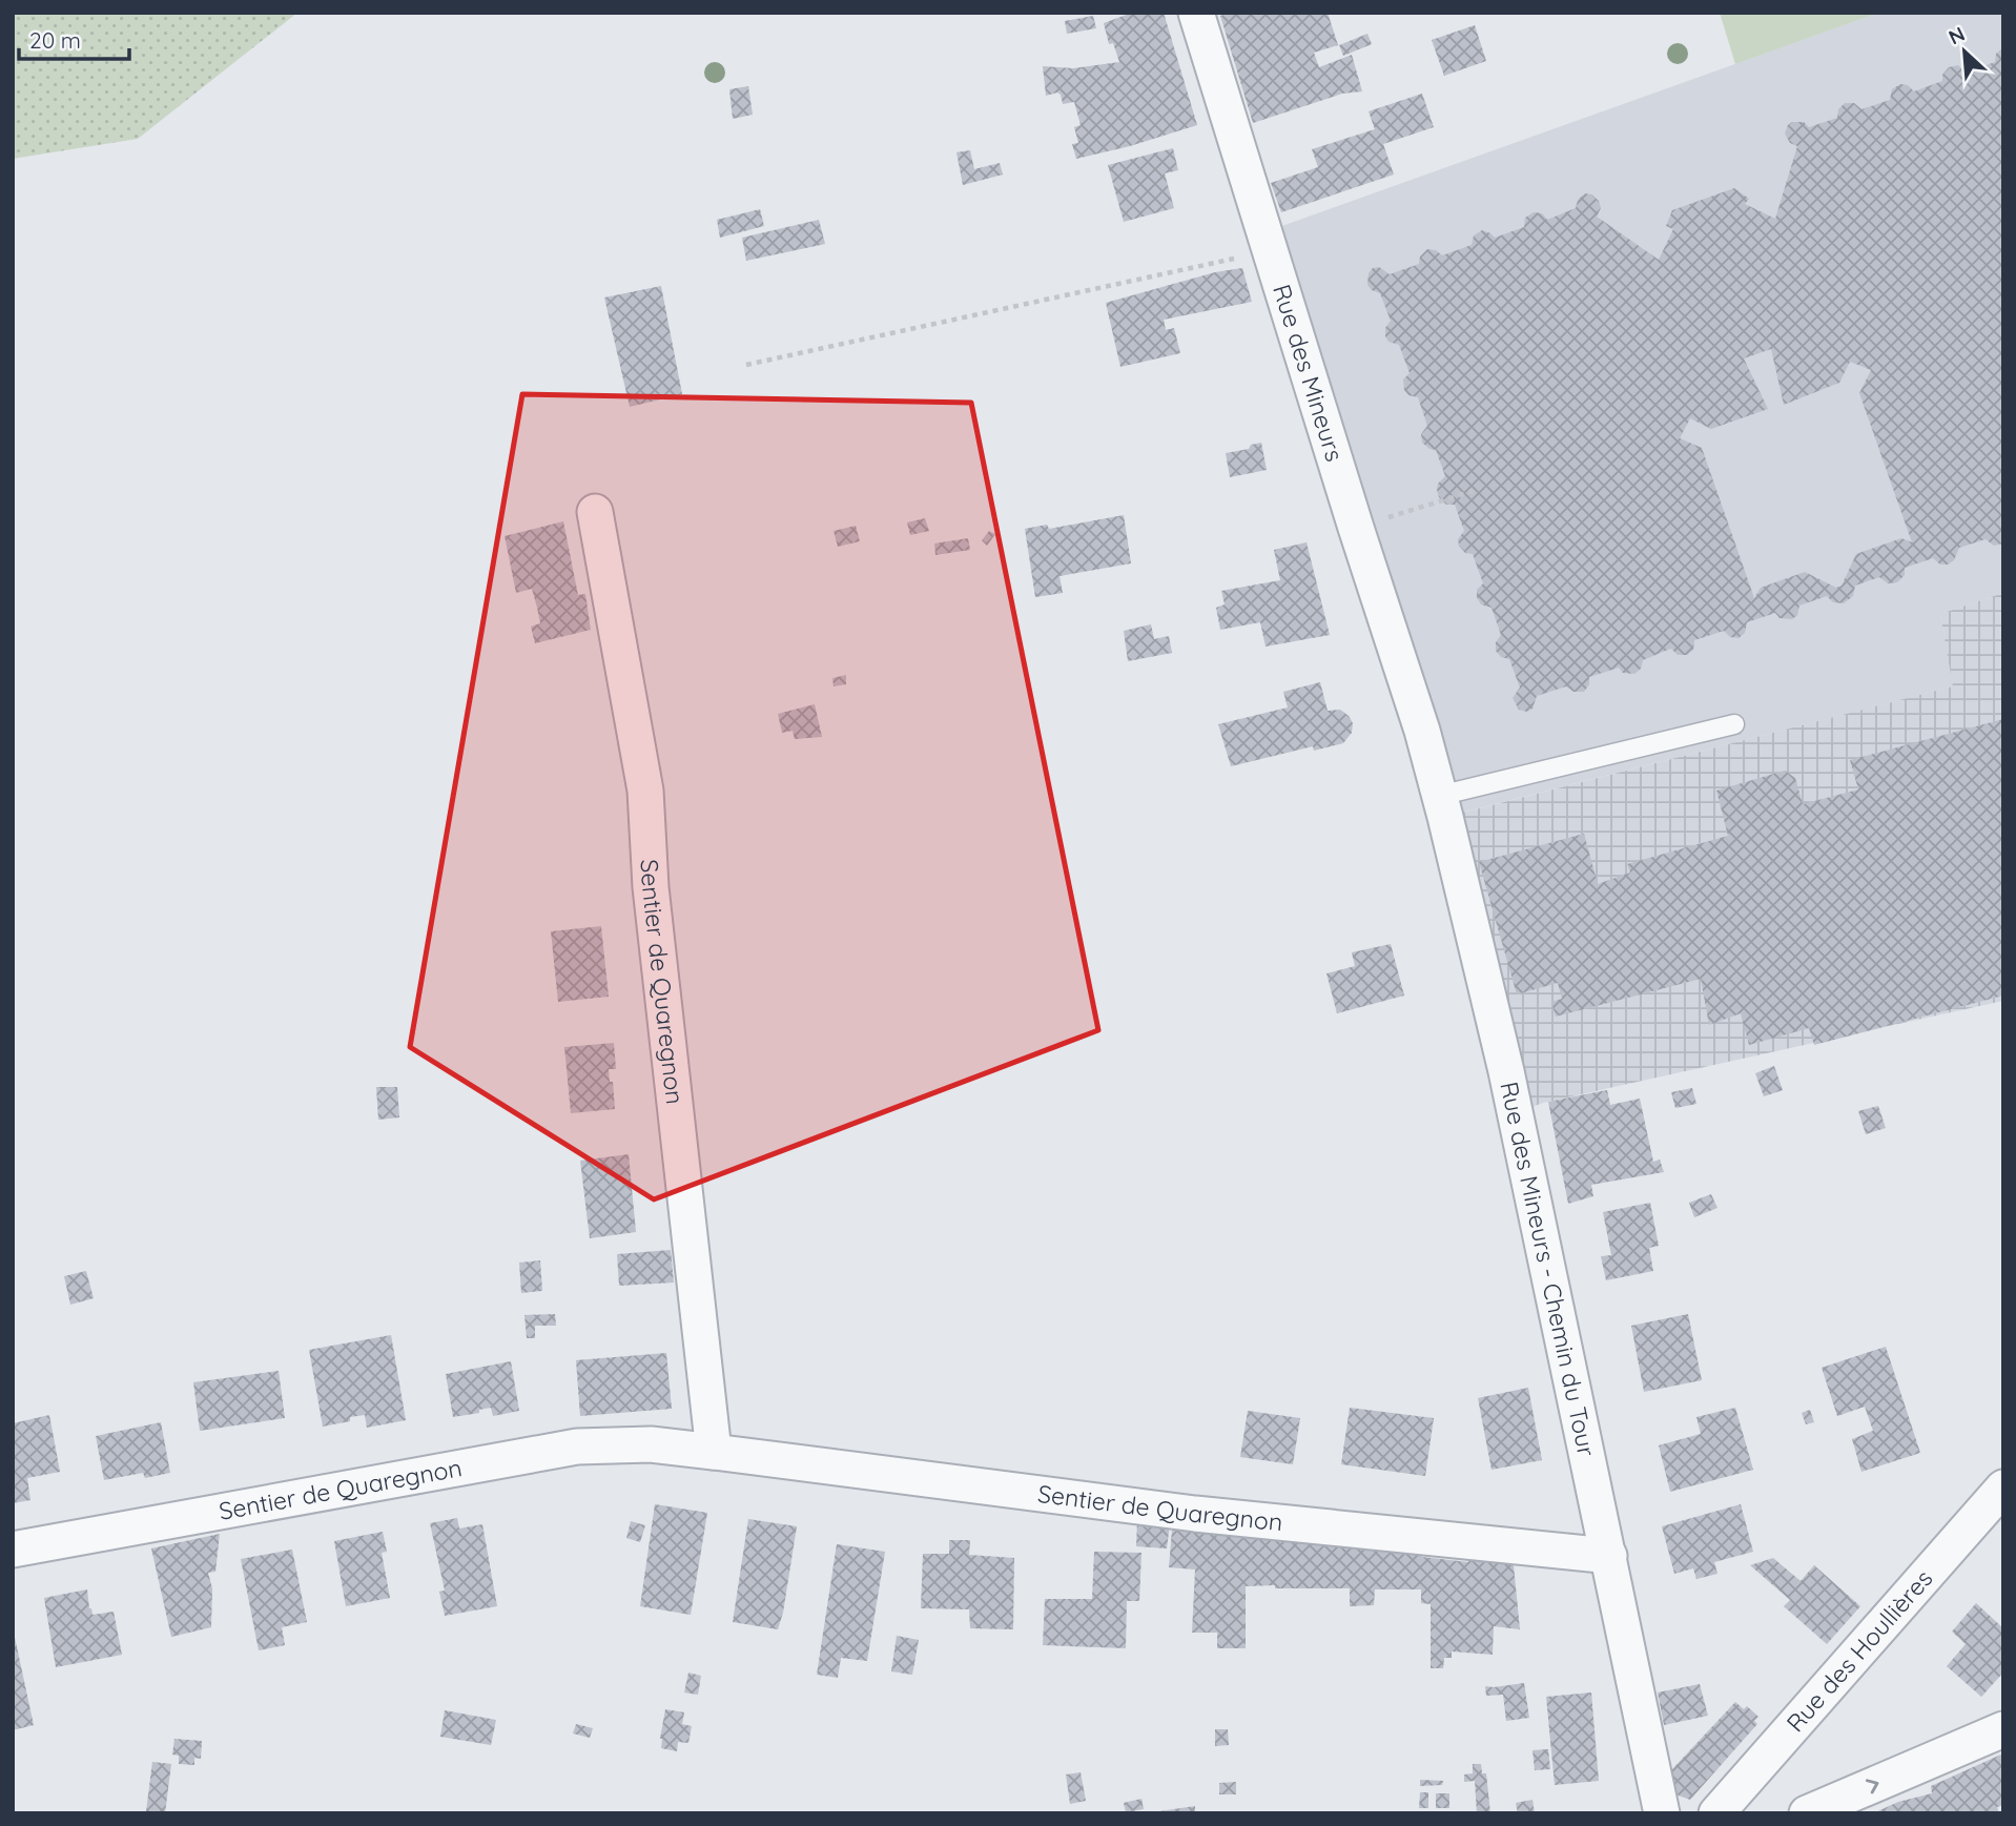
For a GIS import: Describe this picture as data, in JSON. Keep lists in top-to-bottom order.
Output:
{
  "streets": {
    "street": [
      "Rue des Mineurs",
      "Sentier de Quaregnon",
      "Rue des Mineurs - Chemin du Tour",
      "Rue des Houllières"
    ]
  },
  "crossings": [
    ["Rue des Mineurs", "Rue des Mineurs - Chemin du Tour"],
    ["Sentier de Quaregnon", "Rue des Mineurs - Chemin du Tour"]
  ],
  "scale_bar": "20 m",
  "north": "top left"
}
